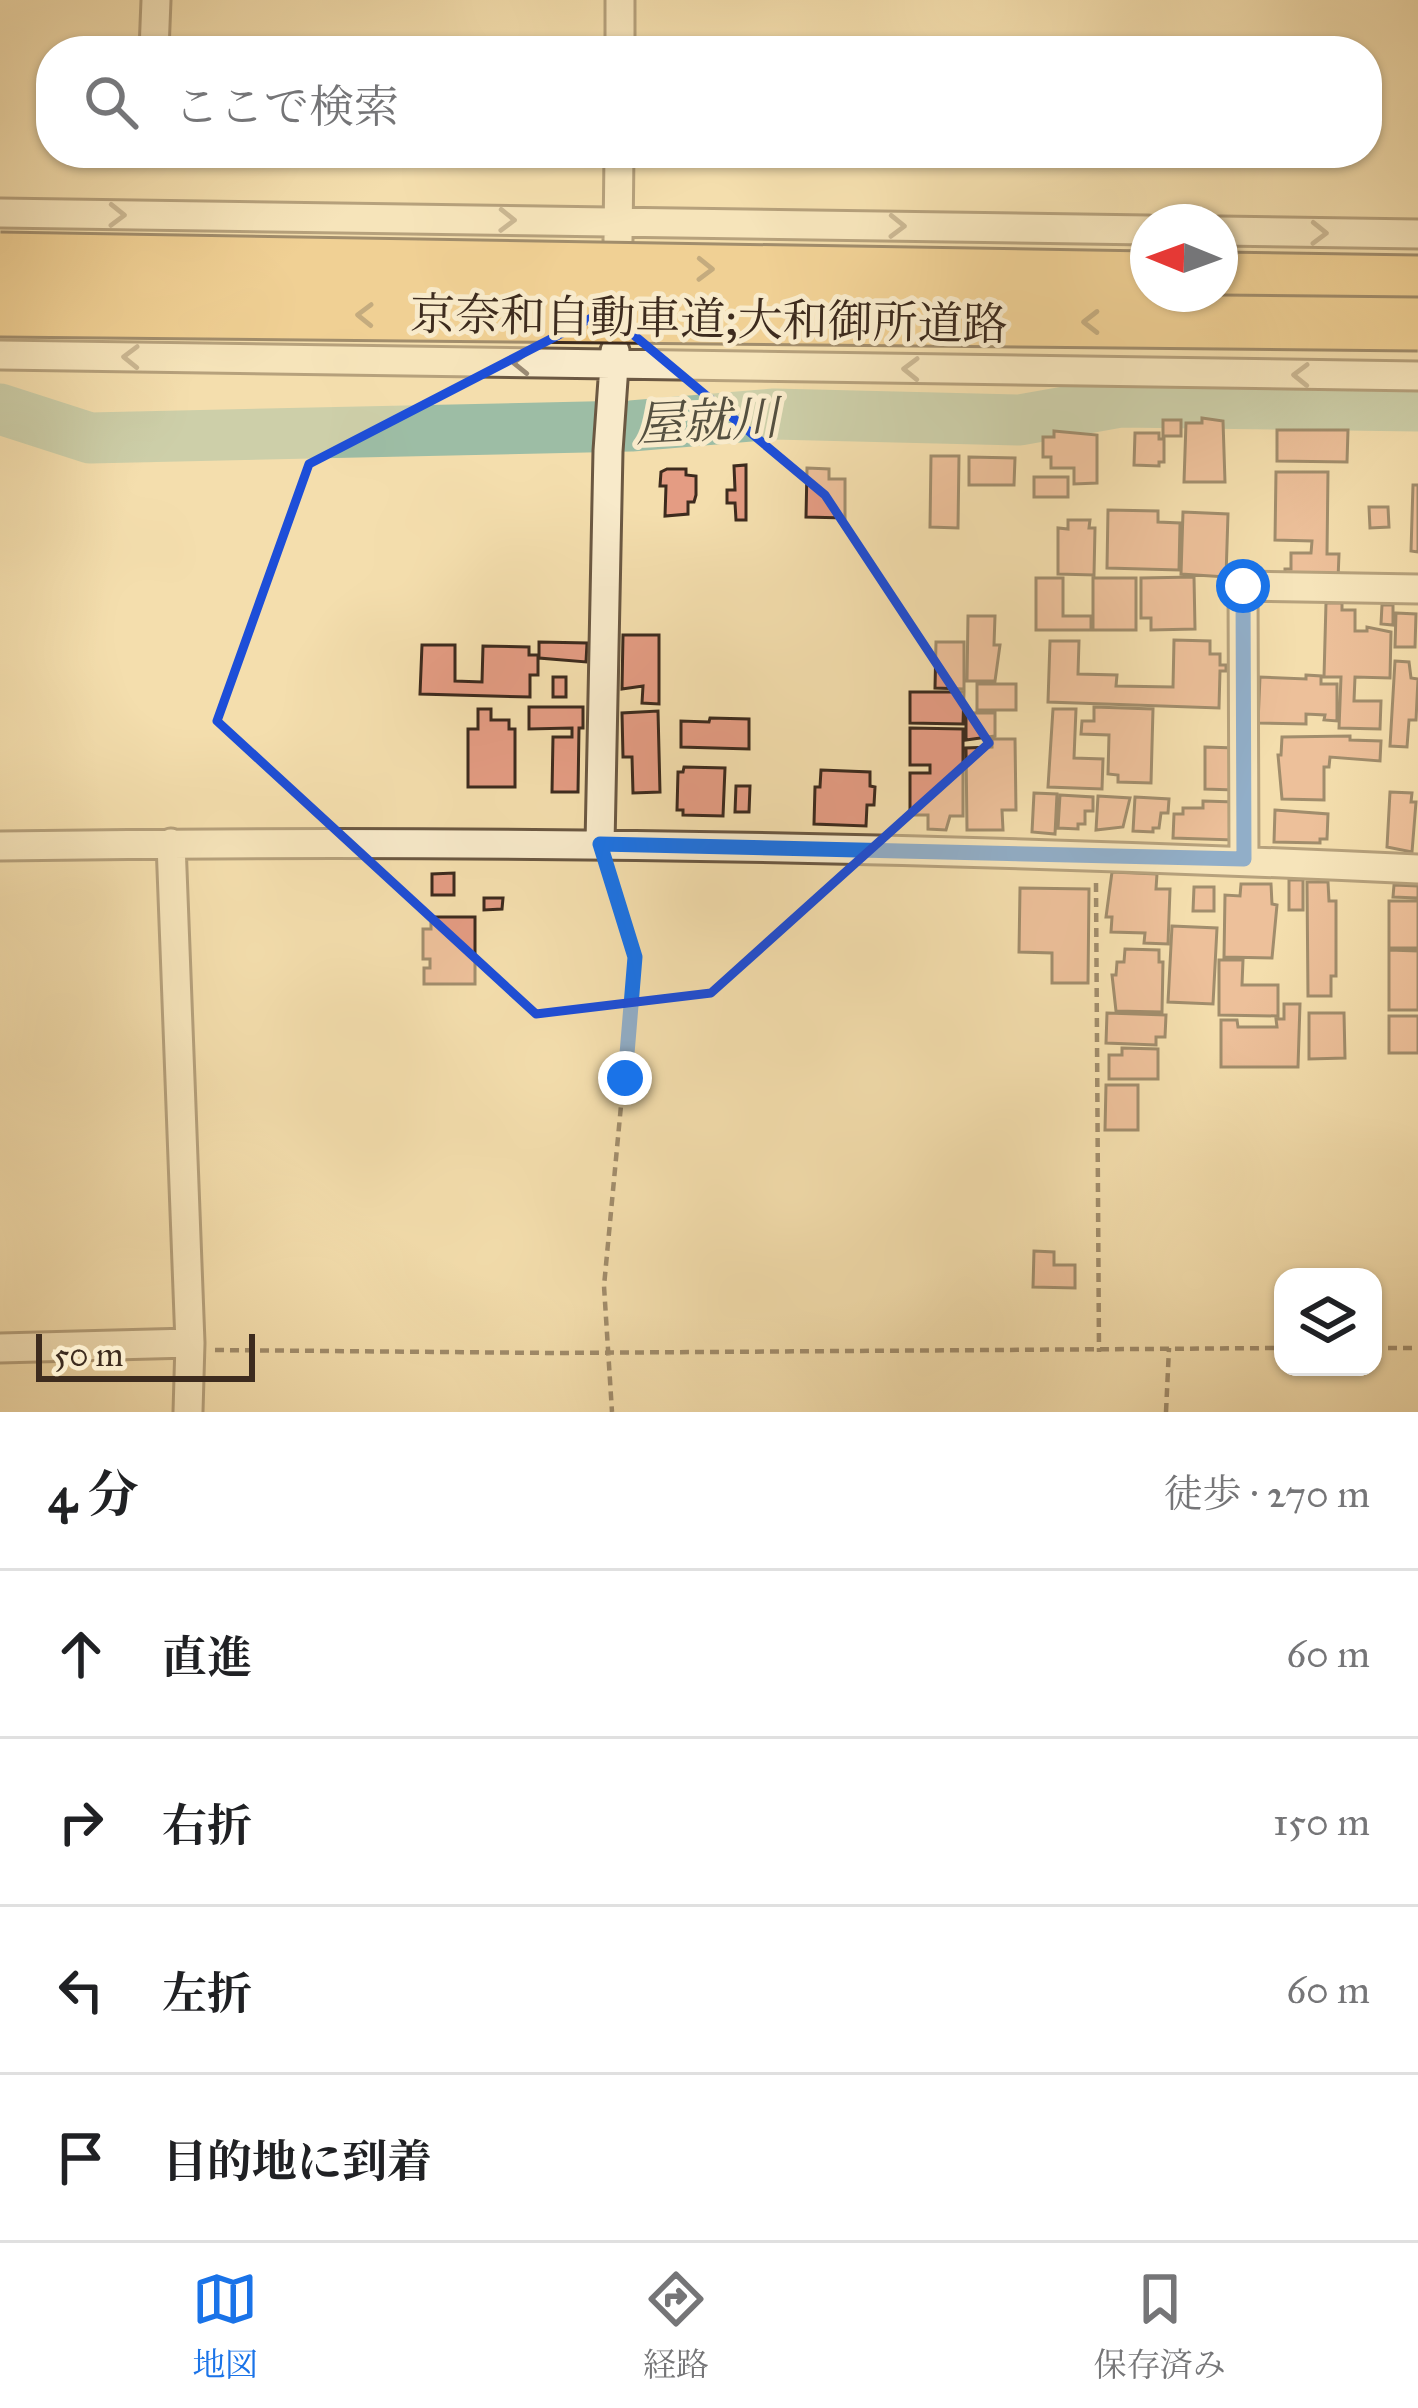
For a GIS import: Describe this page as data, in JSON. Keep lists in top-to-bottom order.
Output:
{
  "streets": {
    "highway": ["京奈和自動車道;大和御所道路"]
  },
  "water": ["屋就川"],
  "scale_bar": "50 m",
  "north": "left",
  "page": {
    "search": "ここで検索",
    "scale": "50 m",
    "heading": ["4 分", "徒歩 · 270 m"],
    "list": [
      ["直進", "60 m"],
      ["右折", "150 m"],
      ["左折", "60 m"],
      "目的地に到着"
    ],
    "nav": ["地図", "経路", "保存済み"]
  }
}
